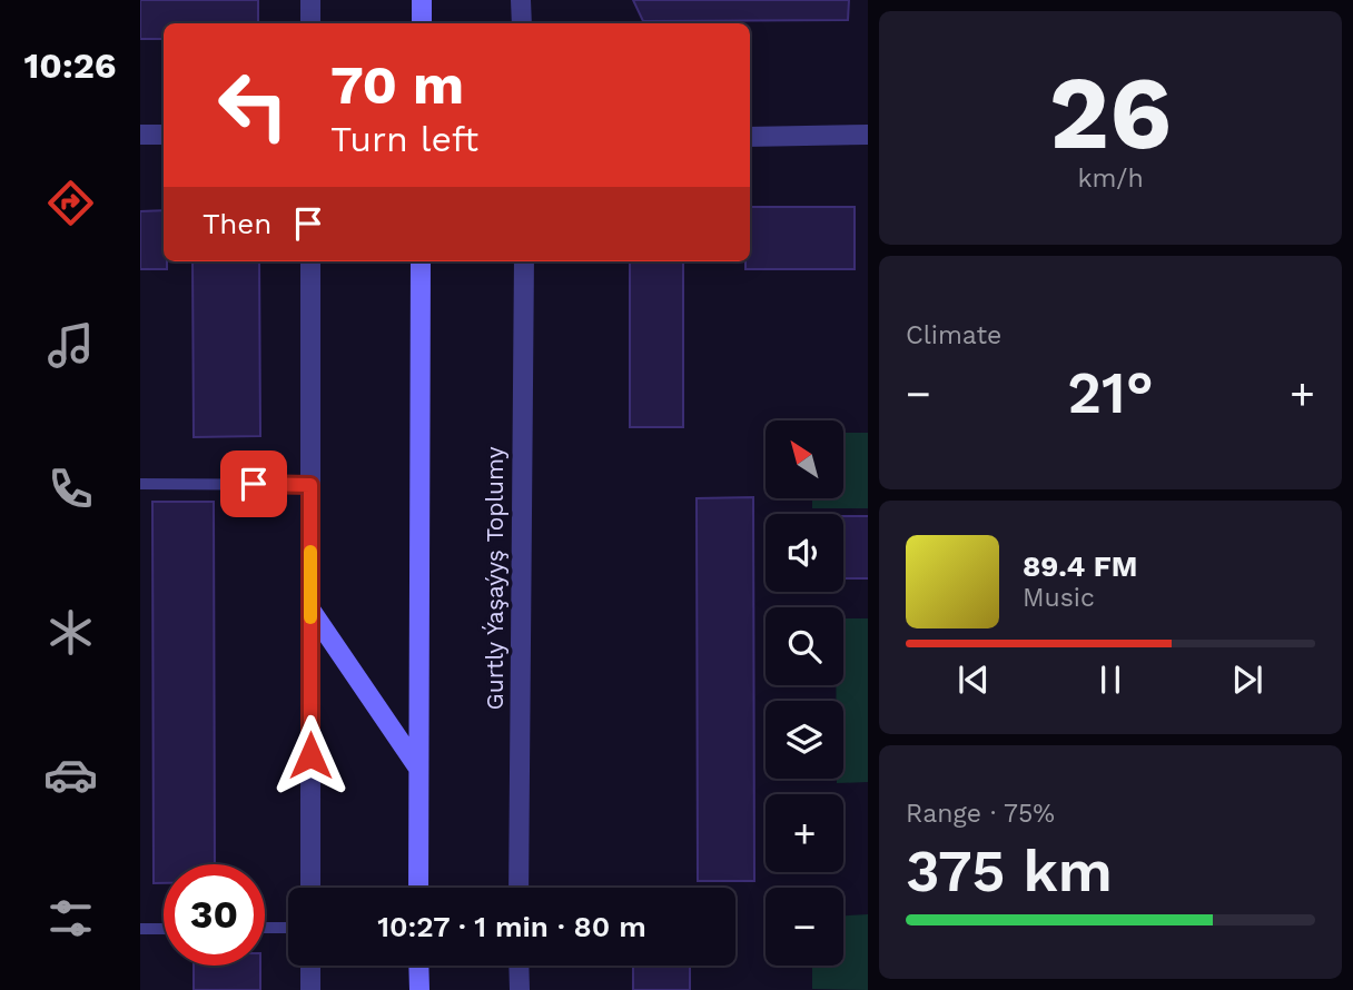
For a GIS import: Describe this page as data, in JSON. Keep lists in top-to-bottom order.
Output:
{
  "streets": {
    "street": ["Gurtly Ýaşaýyş Toplumy"]
  },
  "north": "top left",
  "page": {
    "tabs": "10:26",
    "tile": [
      ["26", "km/h"],
      "Climate",
      ["Range · 75%", "375 km"]
    ],
    "turn": ["70 m", "Turn left"],
    "then": "Then",
    "heat": ["−", "21°", "+"],
    "map_buttons": ["+", "−"],
    "song": ["89.4 FM", "Music"],
    "limit": "30",
    "trip": "10:27 · 1 min · 80 m"
  }
}
